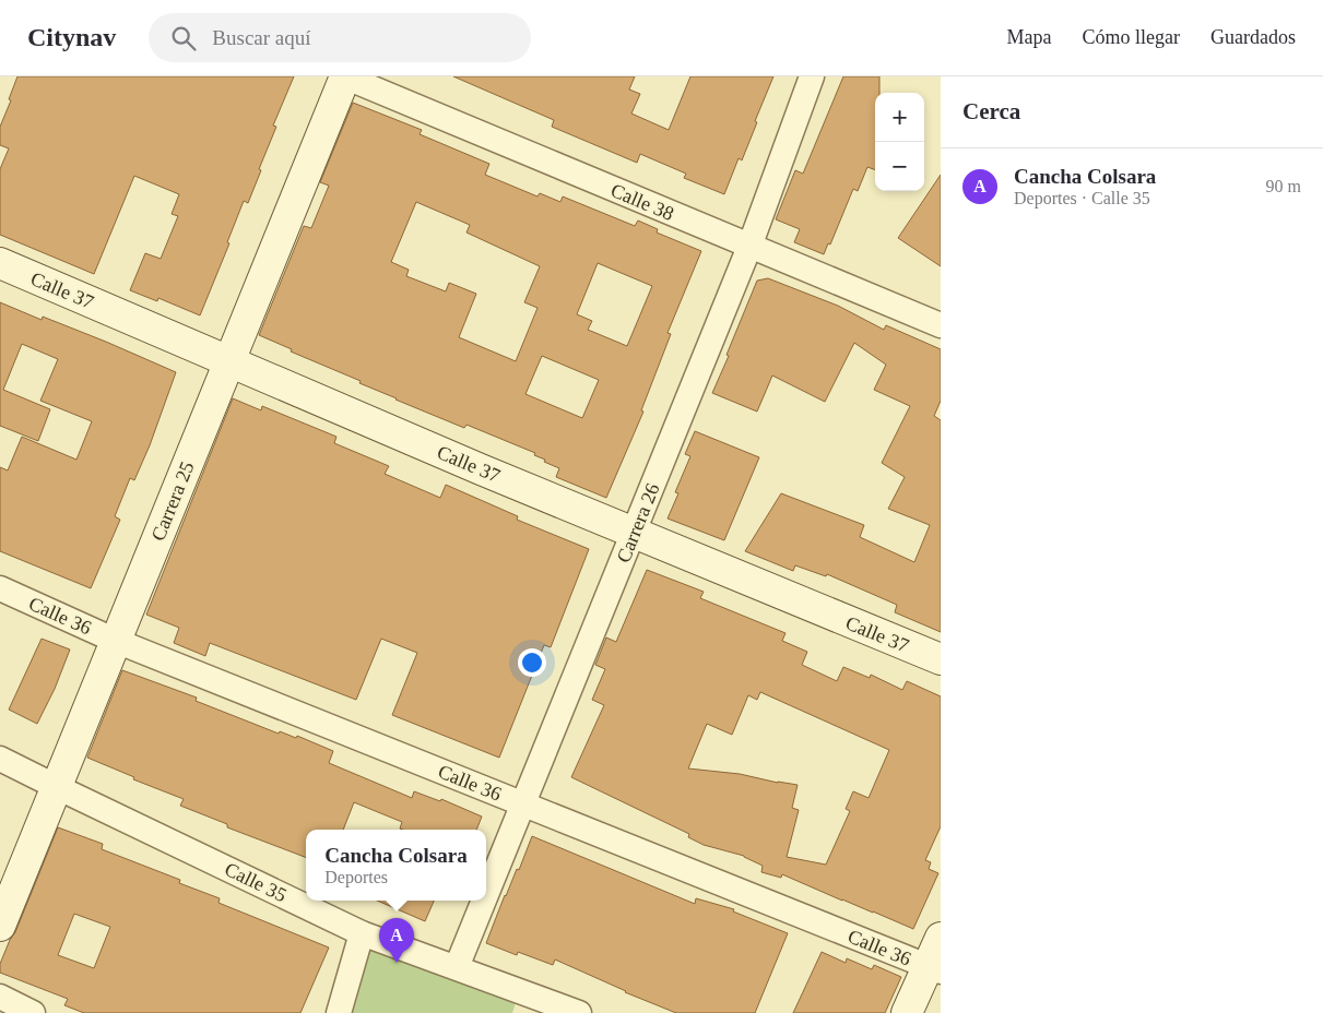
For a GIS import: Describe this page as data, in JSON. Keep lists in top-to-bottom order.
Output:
{
  "streets": {
    "street": [
      "Calle 38",
      "Calle 37",
      "Carrera 25",
      "Carrera 26",
      "Calle 36",
      "Calle 35"
    ]
  },
  "crossings": [
    ["Calle 38", "Carrera 25"],
    ["Calle 38", "Carrera 26"],
    ["Calle 37", "Carrera 25"],
    ["Calle 37", "Carrera 26"],
    ["Carrera 25", "Calle 36"],
    ["Carrera 25", "Calle 35"],
    ["Carrera 26", "Calle 36"],
    ["Carrera 26", "Calle 35"]
  ],
  "page": {
    "header": "Citynav",
    "search": "Buscar aquí",
    "nav": ["Mapa", "Cómo llegar", "Guardados"],
    "heading": "Cerca",
    "map_buttons": ["+", "−"],
    "list": [
      {
        "mark": "A",
        "name": "Cancha Colsara",
        "note": "Deportes · Calle 35",
        "value": "90 m"
      }
    ],
    "popup": ["Cancha Colsara", "Deportes"],
    "pins": "A"
  }
}
